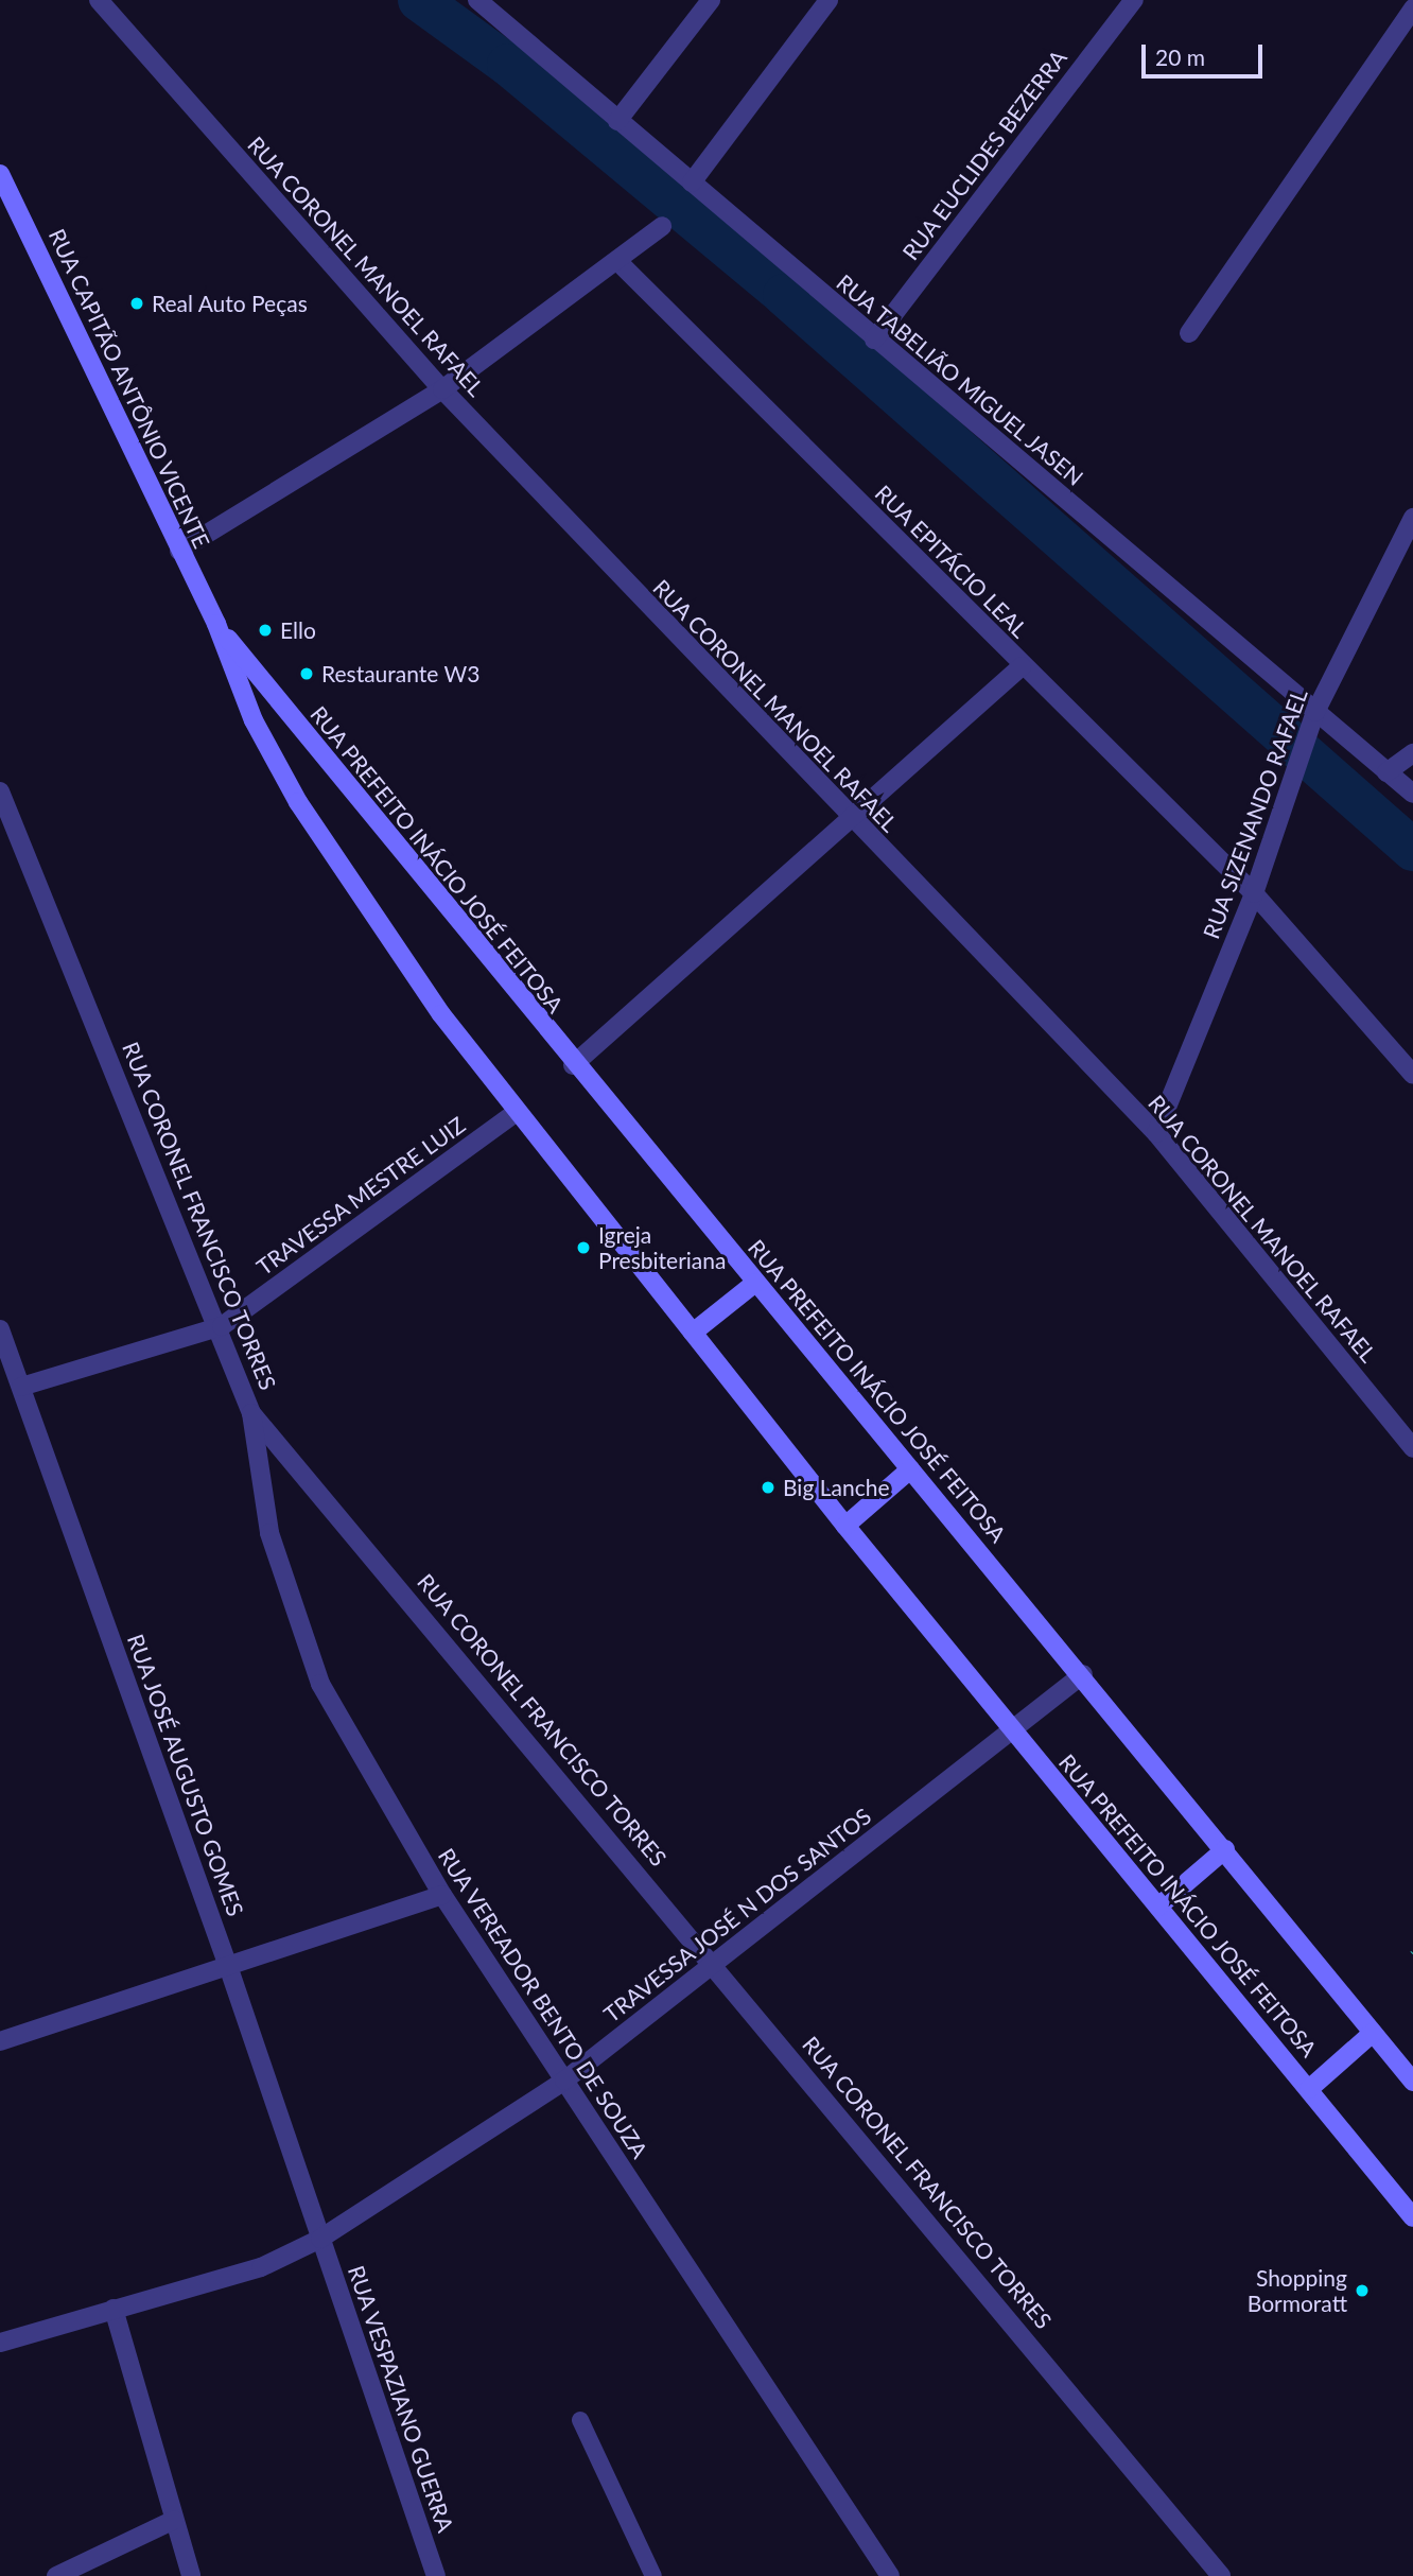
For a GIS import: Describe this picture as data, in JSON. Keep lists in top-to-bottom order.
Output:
{
  "streets": {
    "main road": ["RUA CAPITÃO ANTÔNIO VICENTE", "RUA PREFEITO INÁCIO JOSÉ FEITOSA"],
    "street": [
      "RUA EUCLIDES BEZERRA",
      "RUA CORONEL MANOEL RAFAEL",
      "RUA TABELIÃO MIGUEL JASEN",
      "RUA EPITÁCIO LEAL",
      "RUA SIZENANDO RAFAEL",
      "TRAVESSA MESTRE LUIZ",
      "RUA CORONEL FRANCISCO TORRES",
      "RUA JOSÉ AUGUSTO GOMES",
      "TRAVESSA JOSÉ N DOS SANTOS",
      "RUA VEREADOR BENTO DE SOUZA",
      "RUA VESPAZIANO GUERRA"
    ]
  },
  "crossings": [
    ["RUA EUCLIDES BEZERRA", "RUA TABELIÃO MIGUEL JASEN"],
    ["RUA CORONEL MANOEL RAFAEL", "RUA SIZENANDO RAFAEL"],
    ["RUA TABELIÃO MIGUEL JASEN", "RUA SIZENANDO RAFAEL"],
    ["RUA CAPITÃO ANTÔNIO VICENTE", "RUA PREFEITO INÁCIO JOSÉ FEITOSA"],
    ["RUA EPITÁCIO LEAL", "RUA SIZENANDO RAFAEL"],
    ["RUA PREFEITO INÁCIO JOSÉ FEITOSA", "TRAVESSA MESTRE LUIZ"],
    ["RUA PREFEITO INÁCIO JOSÉ FEITOSA", "TRAVESSA JOSÉ N DOS SANTOS"],
    ["TRAVESSA MESTRE LUIZ", "RUA CORONEL FRANCISCO TORRES"],
    ["TRAVESSA MESTRE LUIZ", "RUA JOSÉ AUGUSTO GOMES"],
    ["RUA CORONEL FRANCISCO TORRES", "TRAVESSA JOSÉ N DOS SANTOS"],
    ["RUA CORONEL FRANCISCO TORRES", "RUA VEREADOR BENTO DE SOUZA"],
    ["RUA JOSÉ AUGUSTO GOMES", "TRAVESSA JOSÉ N DOS SANTOS"],
    ["RUA JOSÉ AUGUSTO GOMES", "RUA VESPAZIANO GUERRA"],
    ["TRAVESSA JOSÉ N DOS SANTOS", "RUA VEREADOR BENTO DE SOUZA"],
    ["TRAVESSA JOSÉ N DOS SANTOS", "RUA VESPAZIANO GUERRA"]
  ],
  "places": [
    "Real Auto Peças",
    "Ello",
    "Restaurante W3",
    "Igreja Presbiteriana",
    "Big Lanche",
    "Shopping Bormoratt"
  ],
  "scale_bar": "20 m"
}
